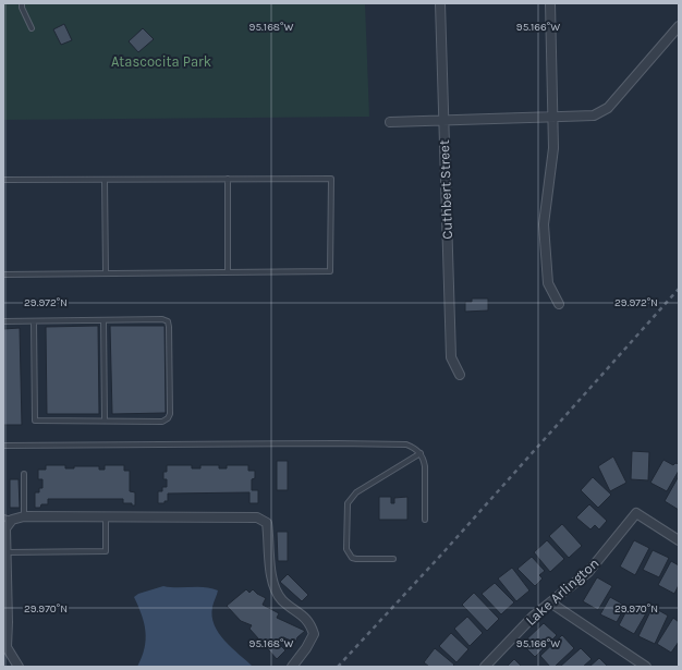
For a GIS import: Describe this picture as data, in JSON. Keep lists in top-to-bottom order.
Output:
{
  "streets": {
    "street": ["Cuthbert Street", "Lake Arlington"]
  },
  "parks": ["Atascocita Park"],
  "coordinates": [
    "95.168°W",
    "95.166°W",
    "29.972°N",
    "29.970°N"
  ]
}
